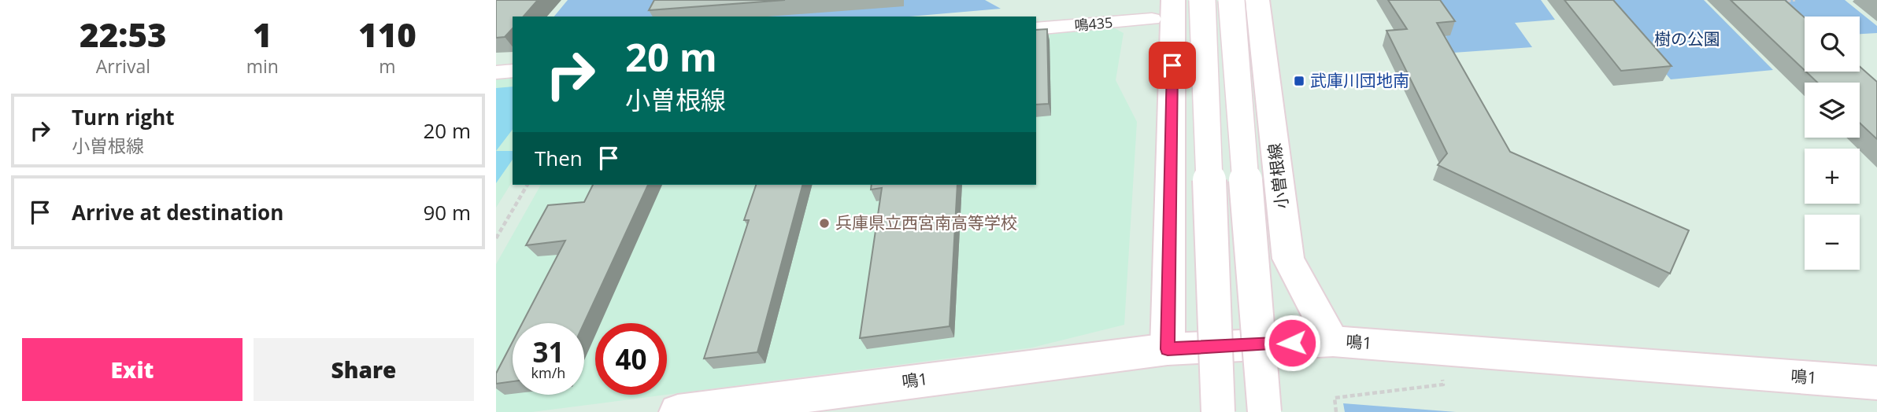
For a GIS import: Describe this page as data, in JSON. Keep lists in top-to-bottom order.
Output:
{
  "streets": {
    "street": ["鳴435", "小曽根線", "鳴1"]
  },
  "crossings": [
    ["小曽根線", "鳴1"]
  ],
  "parks": ["樹の公園"],
  "places": {
    "transit": ["武庫川団地南"],
    "other": ["兵庫県立西宮南高等学校"]
  },
  "page": {
    "eta": [
      "22:53",
      "Arrival",
      "1",
      "min",
      "110",
      "m"
    ],
    "map_buttons": ["+", "−"],
    "turn": ["20 m", "小曽根線"],
    "list": [
      {
        "name": "Turn right",
        "note": "小曽根線",
        "value": "20 m"
      },
      {
        "name": "Arrive at destination",
        "value": "90 m"
      }
    ],
    "then": "Then",
    "speed": "31 km/h",
    "limit": "40",
    "buttons": ["Exit", "Share"]
  }
}
